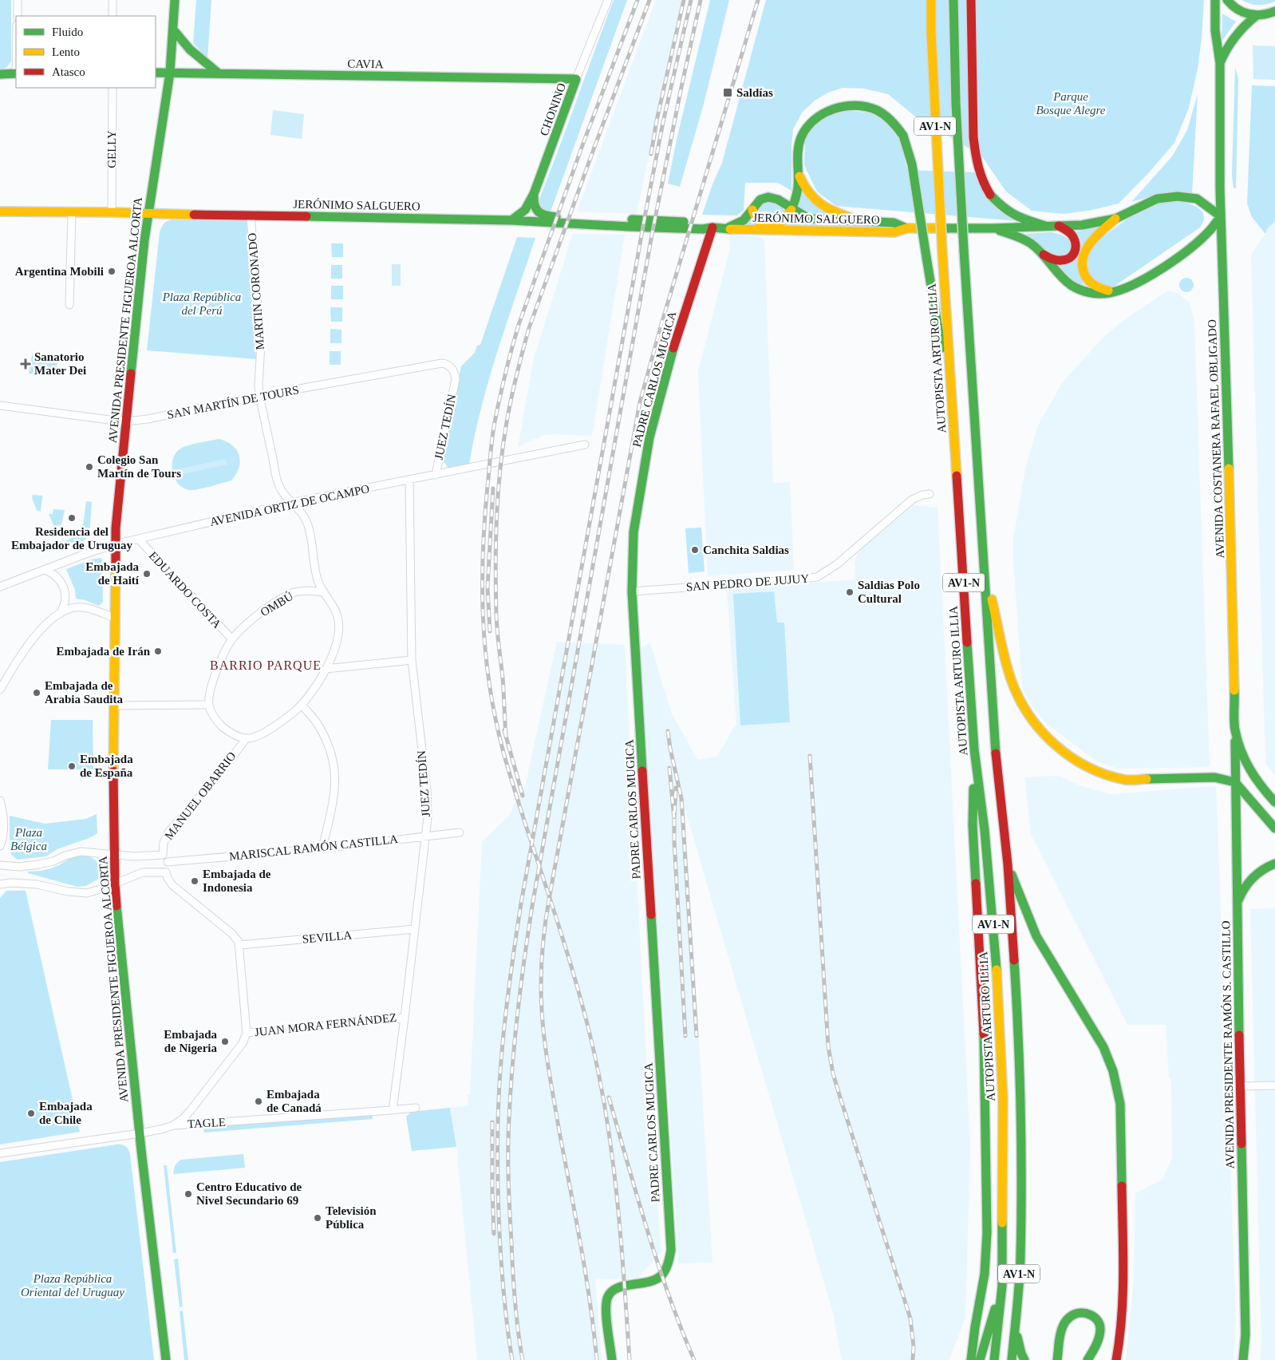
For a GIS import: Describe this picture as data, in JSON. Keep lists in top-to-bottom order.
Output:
{
  "streets": {
    "main road": [
      "CAVIA",
      "CHONINO",
      "AV1-N",
      "JERÓNIMO SALGUERO",
      "AVENIDA PRESIDENTE FIGUEROA ALCORTA",
      "AUTOPISTA ARTURO ILLIA",
      "PADRE CARLOS MUGICA",
      "AVENIDA COSTANERA RAFAEL OBLIGADO",
      "AVENIDA PRESIDENTE RAMÓN S. CASTILLO"
    ],
    "street": [
      "GELLY",
      "MARTIN CORONADO",
      "SAN MARTÍN DE TOURS",
      "JUEZ TEDÍN",
      "AVENIDA ORTIZ DE OCAMPO",
      "SAN PEDRO DE JUJUY",
      "EDUARDO COSTA",
      "OMBÚ",
      "MANUEL OBARRIO",
      "MARISCAL RAMÓN CASTILLA",
      "SEVILLA",
      "JUAN MORA FERNÁNDEZ",
      "TAGLE"
    ]
  },
  "crossings": [
    ["CAVIA", "CHONINO"],
    ["CAVIA", "AVENIDA PRESIDENTE FIGUEROA ALCORTA"],
    ["CHONINO", "JERÓNIMO SALGUERO"],
    ["GELLY", "JERÓNIMO SALGUERO"],
    ["JERÓNIMO SALGUERO", "MARTIN CORONADO"],
    ["JERÓNIMO SALGUERO", "AVENIDA PRESIDENTE FIGUEROA ALCORTA"],
    ["JERÓNIMO SALGUERO", "PADRE CARLOS MUGICA"],
    ["JERÓNIMO SALGUERO", "AVENIDA COSTANERA RAFAEL OBLIGADO"],
    ["MARTIN CORONADO", "SAN MARTÍN DE TOURS"],
    ["MARTIN CORONADO", "AVENIDA ORTIZ DE OCAMPO"],
    ["MARTIN CORONADO", "EDUARDO COSTA"],
    ["MARTIN CORONADO", "OMBÚ"],
    ["MARTIN CORONADO", "MANUEL OBARRIO"],
    ["AVENIDA PRESIDENTE FIGUEROA ALCORTA", "SAN MARTÍN DE TOURS"],
    ["AVENIDA PRESIDENTE FIGUEROA ALCORTA", "AVENIDA ORTIZ DE OCAMPO"],
    ["AVENIDA PRESIDENTE FIGUEROA ALCORTA", "TAGLE"],
    ["PADRE CARLOS MUGICA", "SAN PEDRO DE JUJUY"],
    ["SAN MARTÍN DE TOURS", "JUEZ TEDÍN"],
    ["JUEZ TEDÍN", "AVENIDA ORTIZ DE OCAMPO"],
    ["JUEZ TEDÍN", "MARISCAL RAMÓN CASTILLA"],
    ["JUEZ TEDÍN", "SEVILLA"],
    ["JUEZ TEDÍN", "JUAN MORA FERNÁNDEZ"],
    ["JUEZ TEDÍN", "TAGLE"],
    ["AVENIDA COSTANERA RAFAEL OBLIGADO", "AVENIDA PRESIDENTE RAMÓN S. CASTILLO"],
    ["AVENIDA ORTIZ DE OCAMPO", "EDUARDO COSTA"],
    ["EDUARDO COSTA", "OMBÚ"],
    ["EDUARDO COSTA", "MANUEL OBARRIO"],
    ["OMBÚ", "MANUEL OBARRIO"]
  ],
  "districts": ["BARRIO PARQUE"],
  "parks": [
    "Parque Bosque Alegre",
    "Plaza República del Perú",
    "Plaza Bélgica",
    "Plaza República Oriental del Uruguay"
  ],
  "places": {
    "transit": ["Saldías"],
    "other": [
      "Argentina Mobili",
      "Colegio San Martín de Tours",
      "Residencia del Embajador de Uruguay",
      "Canchita Saldias",
      "Embajada de Haití",
      "Saldias Polo Cultural",
      "Embajada de Irán",
      "Embajada de Arabia Saudita",
      "Embajada de España",
      "Embajada de Indonesia",
      "Embajada de Nigeria",
      "Embajada de Canadá",
      "Embajada de Chile",
      "Centro Educativo de Nivel Secundario 69",
      "Televisión Pública"
    ],
    "health": ["Sanatorio Mater Dei"]
  },
  "legend": ["Fluido", "Lento", "Atasco"]
}
